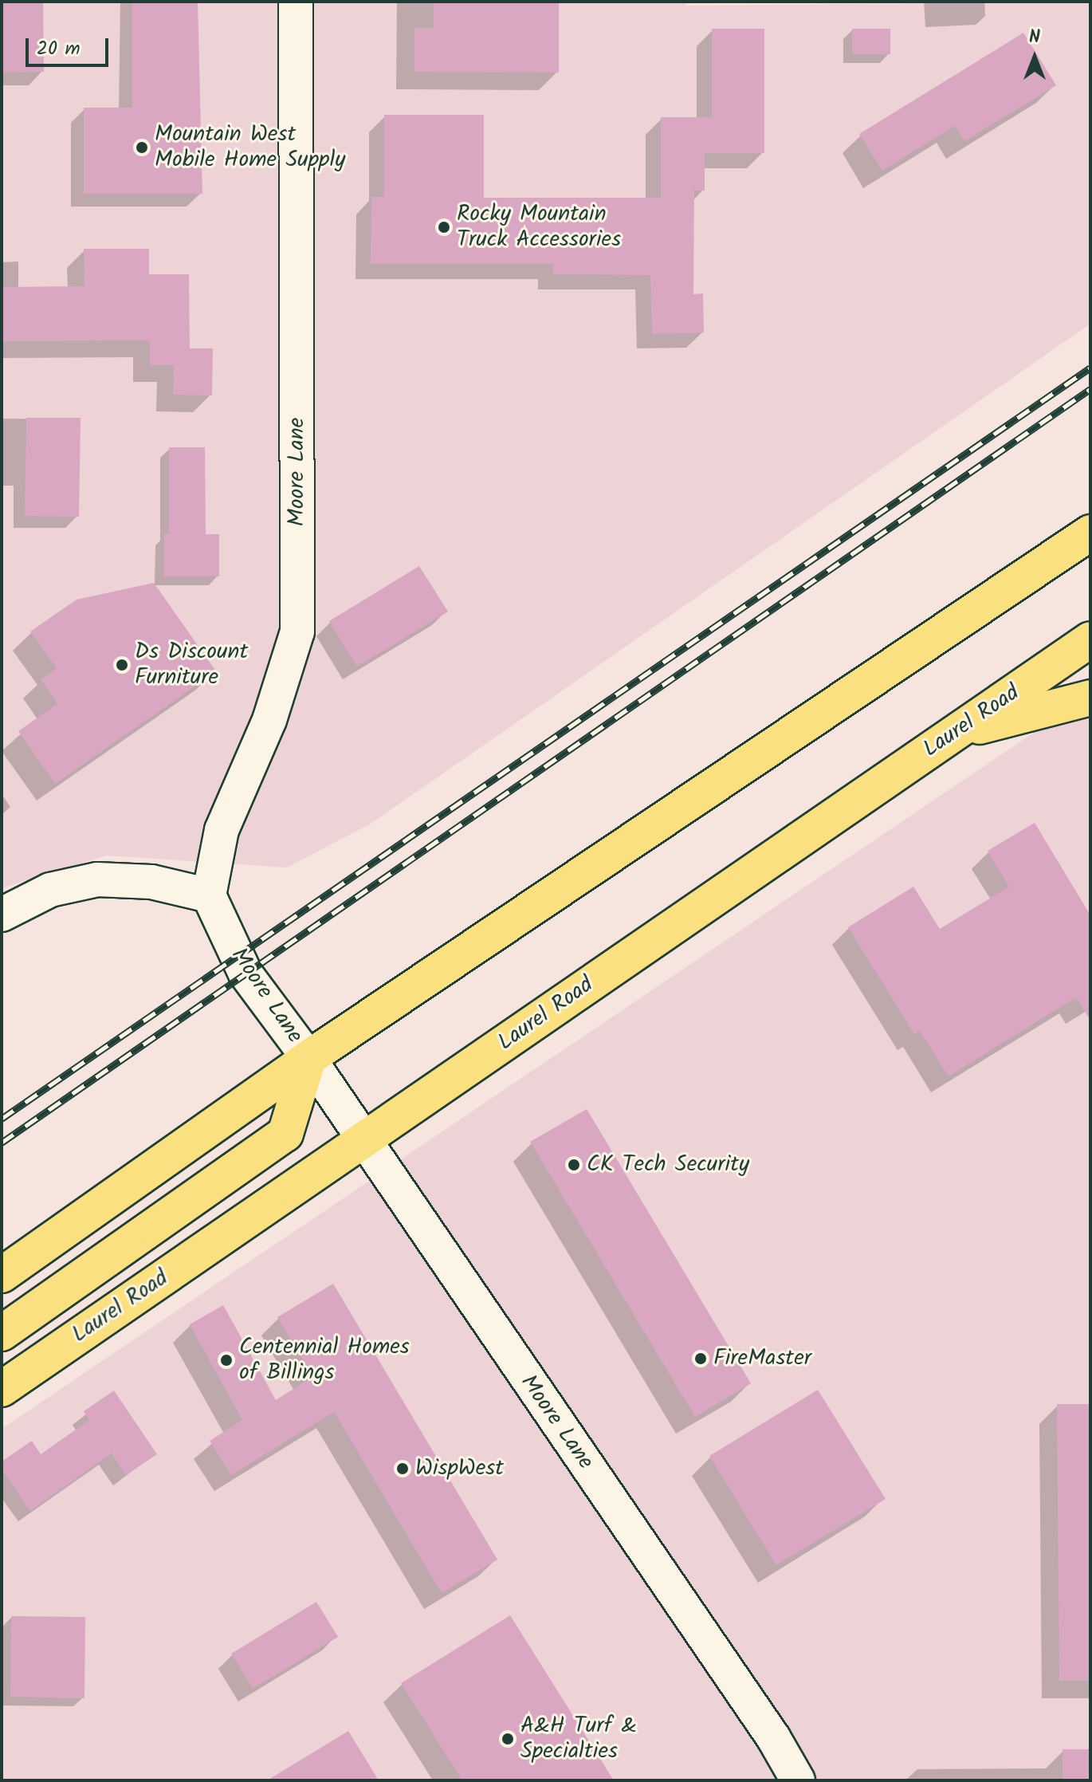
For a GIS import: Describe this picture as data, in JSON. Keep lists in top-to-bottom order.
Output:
{
  "streets": {
    "main road": ["Laurel Road"],
    "street": ["Moore Lane"]
  },
  "crossings": [
    ["Moore Lane", "Laurel Road"]
  ],
  "places": [
    "Mountain West Mobile Home Supply",
    "Rocky Mountain Truck Accessories",
    "Ds Discount Furniture",
    "CK Tech Security",
    "FireMaster",
    "Centennial Homes of Billings",
    "WispWest",
    "A&H Turf & Specialties"
  ],
  "scale_bar": "20 m",
  "north": "top"
}
